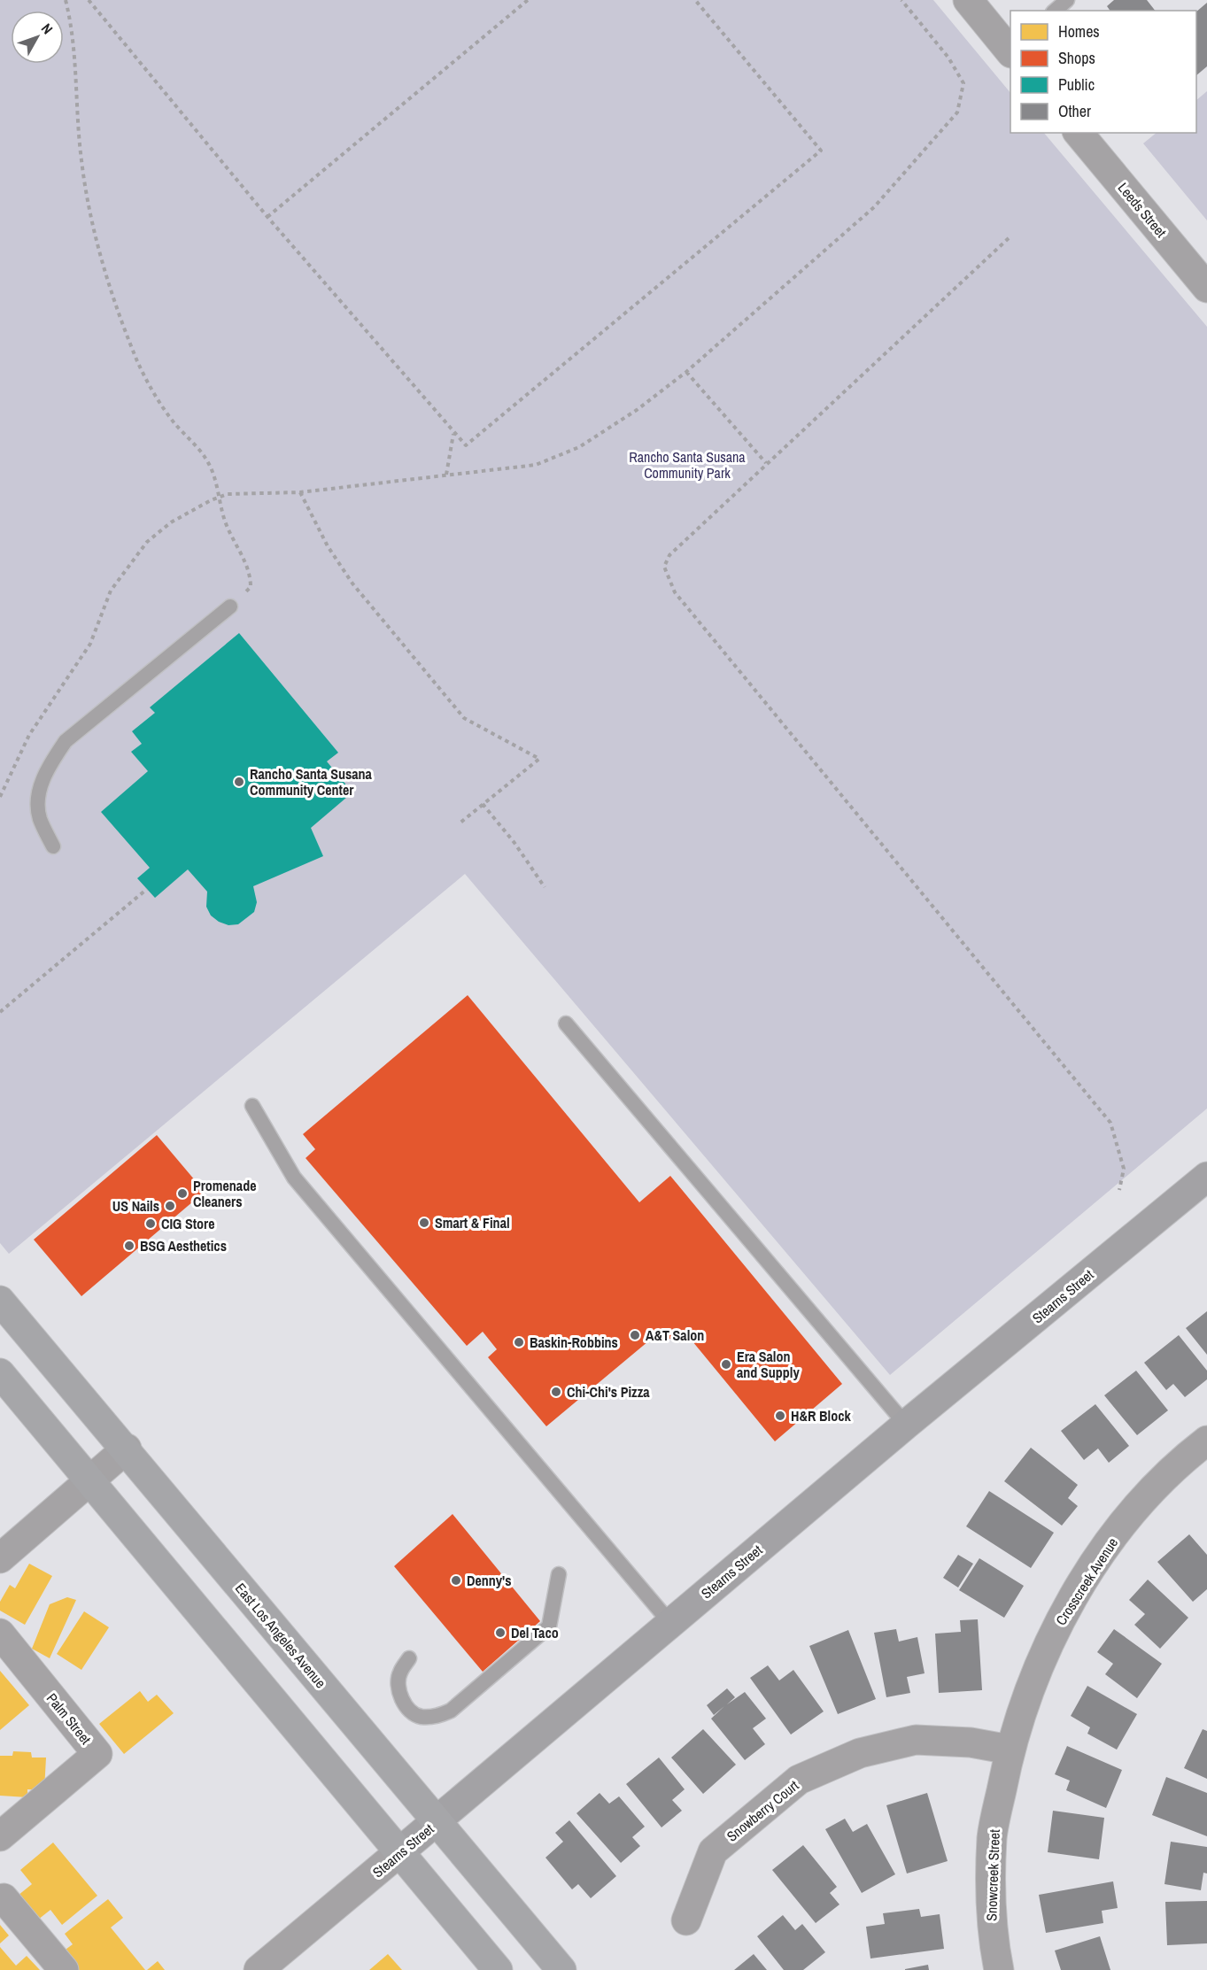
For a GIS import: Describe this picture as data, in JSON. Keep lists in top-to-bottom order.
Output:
{
  "streets": {
    "main road": ["Stearns Street", "East Los Angeles Avenue"],
    "street": [
      "Leeds Street",
      "Crosscreek Avenue",
      "Palm Street",
      "Snowberry Court",
      "Snowcreek Street"
    ]
  },
  "crossings": [
    ["Stearns Street", "East Los Angeles Avenue"],
    ["Crosscreek Avenue", "Snowberry Court"],
    ["Crosscreek Avenue", "Snowcreek Street"],
    ["Snowberry Court", "Snowcreek Street"]
  ],
  "parks": ["Rancho Santa Susana Community Park"],
  "places": [
    "Rancho Santa Susana Community Center",
    "Promenade Cleaners",
    "US Nails",
    "Smart & Final",
    "CIG Store",
    "BSG Aesthetics",
    "A&T Salon",
    "Baskin-Robbins",
    "Era Salon and Supply",
    "Chi-Chi's Pizza",
    "H&R Block",
    "Denny's",
    "Del Taco"
  ],
  "legend": [
    "Homes",
    "Shops",
    "Public",
    "Other"
  ],
  "north": "top right"
}
